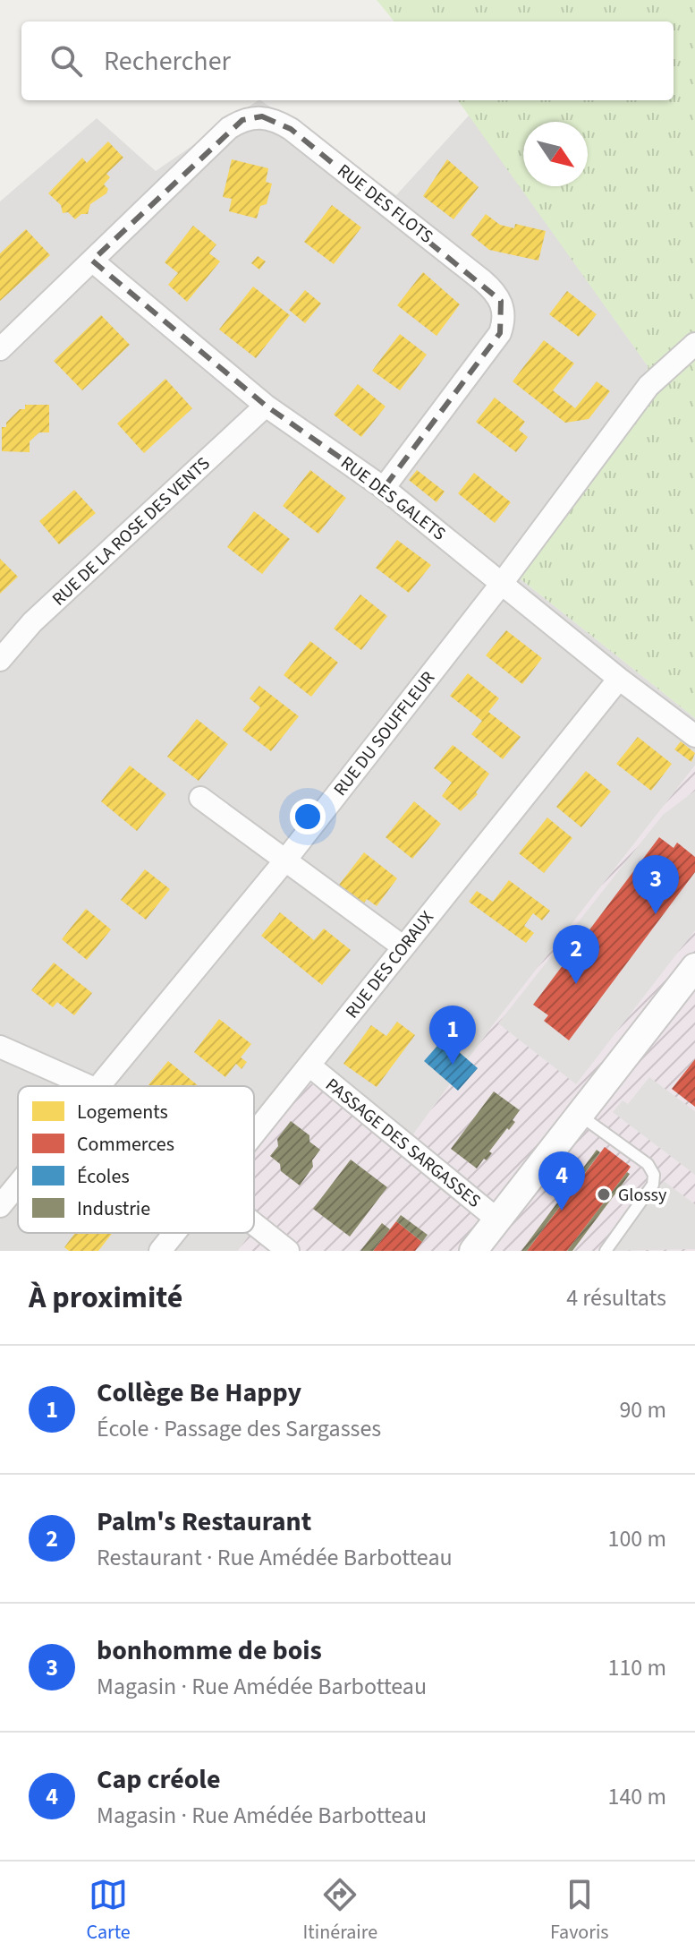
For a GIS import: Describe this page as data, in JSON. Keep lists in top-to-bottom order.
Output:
{
  "streets": {
    "street": [
      "RUE DES FLOTS",
      "RUE DES GALETS",
      "RUE DE LA ROSE DES VENTS",
      "RUE DU SOUFFLEUR",
      "RUE DES CORAUX",
      "PASSAGE DES SARGASSES"
    ]
  },
  "crossings": [
    ["RUE DES FLOTS", "RUE DES GALETS"],
    ["RUE DES GALETS", "RUE DE LA ROSE DES VENTS"],
    ["RUE DES GALETS", "RUE DU SOUFFLEUR"],
    ["RUE DES GALETS", "RUE DES CORAUX"],
    ["RUE DES CORAUX", "PASSAGE DES SARGASSES"]
  ],
  "places": ["Glossy"],
  "legend": [
    "Logements",
    "Commerces",
    "Écoles",
    "Industrie"
  ],
  "north": "bottom right",
  "page": {
    "search": "Rechercher",
    "pins": [
      "3",
      "2",
      "1",
      "4"
    ],
    "heading": ["À proximité", "4 résultats"],
    "list": [
      {
        "mark": "1",
        "name": "Collège Be Happy",
        "note": "École · Passage des Sargasses",
        "value": "90 m"
      },
      {
        "mark": "2",
        "name": "Palm's Restaurant",
        "note": "Restaurant · Rue Amédée Barbotteau",
        "value": "100 m"
      },
      {
        "mark": "3",
        "name": "bonhomme de bois",
        "note": "Magasin · Rue Amédée Barbotteau",
        "value": "110 m"
      },
      {
        "mark": "4",
        "name": "Cap créole",
        "note": "Magasin · Rue Amédée Barbotteau",
        "value": "140 m"
      }
    ],
    "nav": ["Carte", "Itinéraire", "Favoris"]
  }
}
